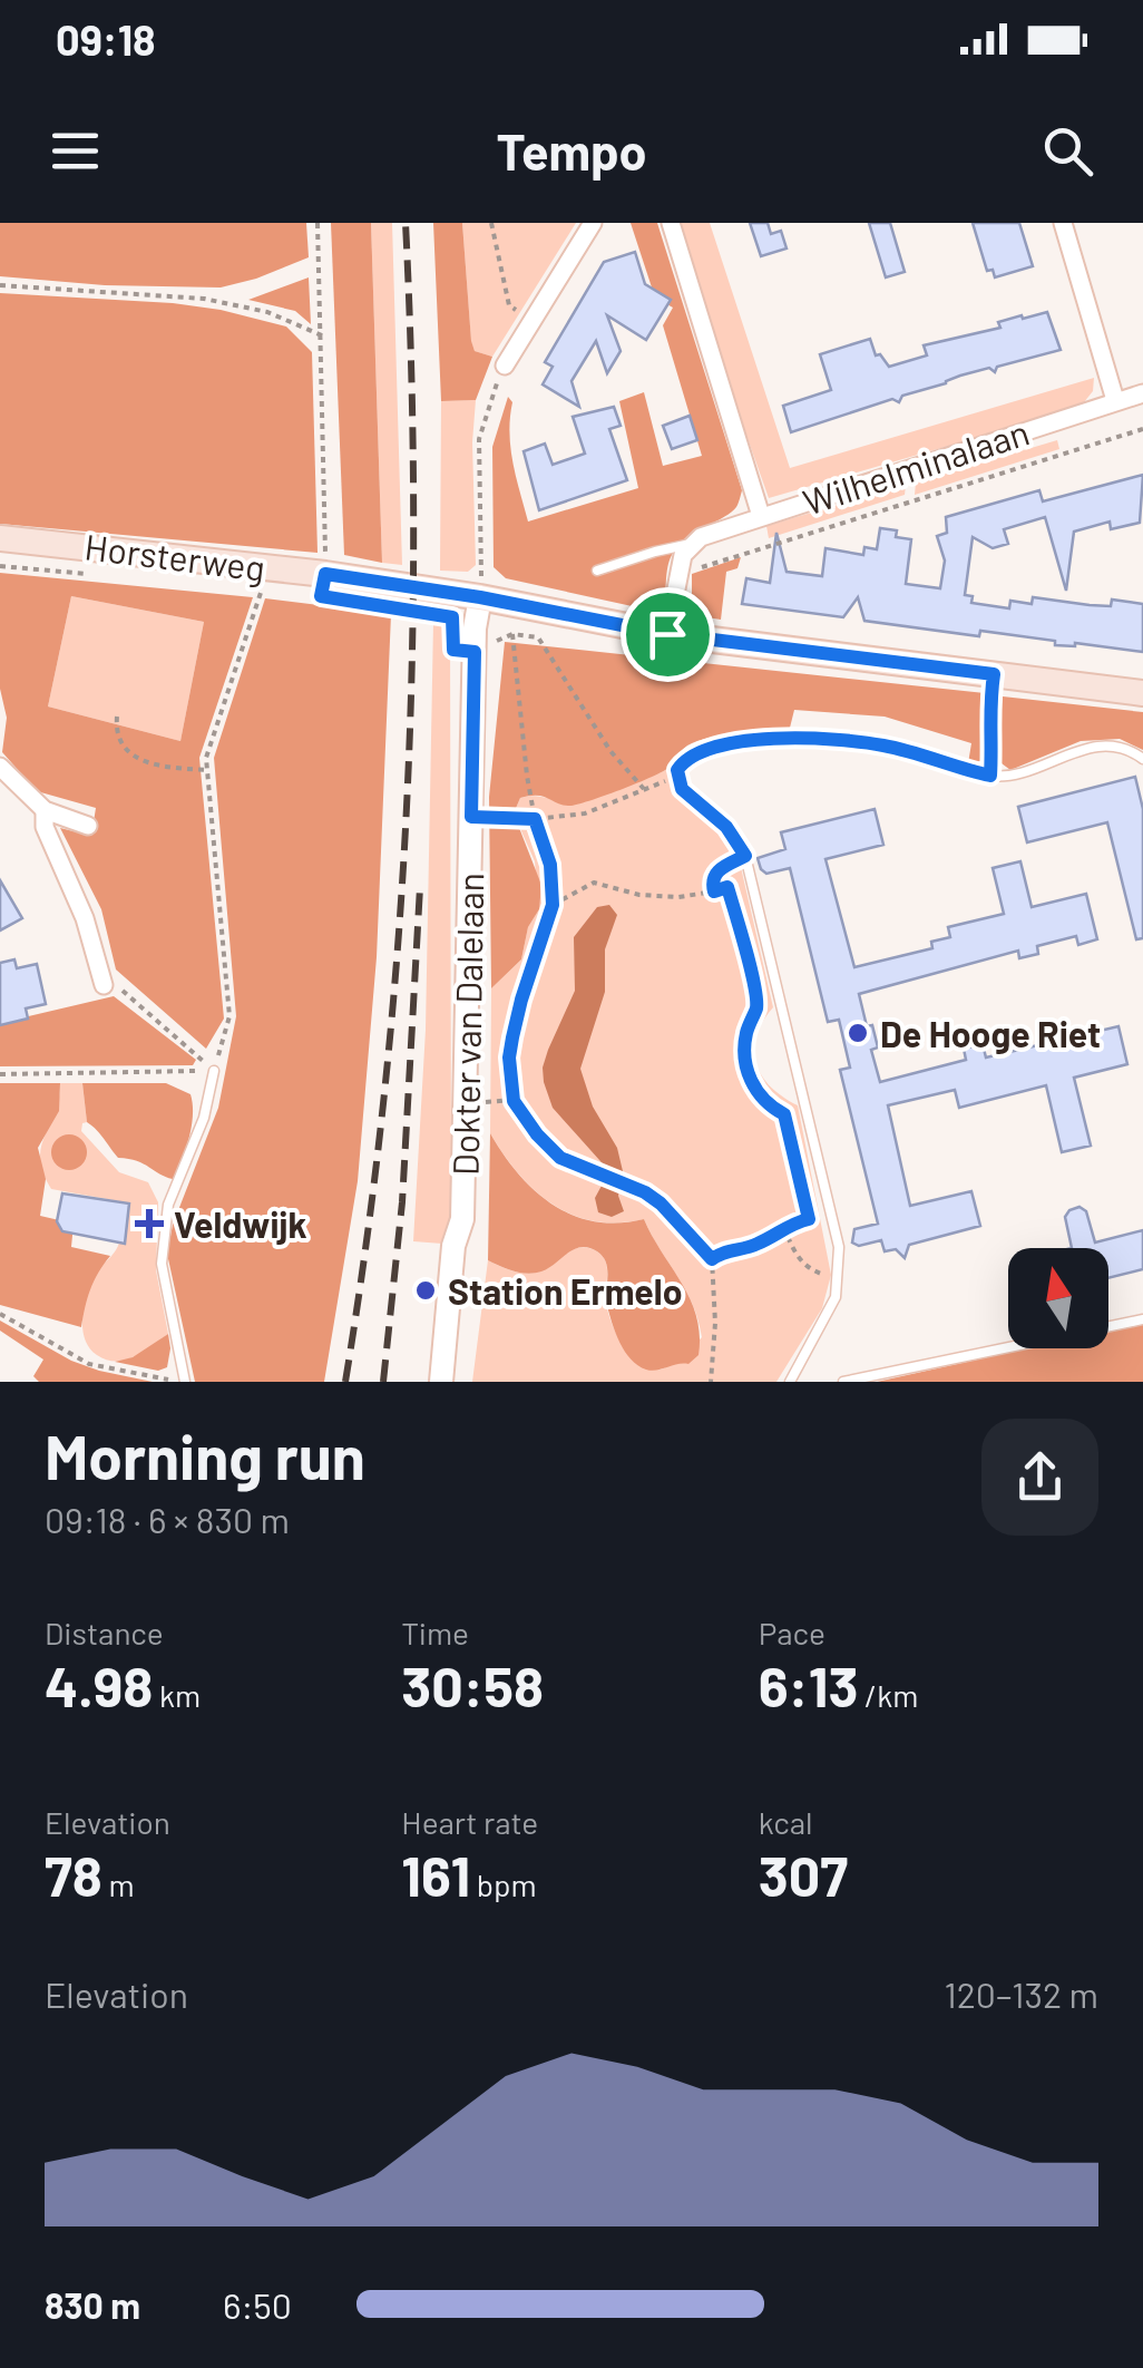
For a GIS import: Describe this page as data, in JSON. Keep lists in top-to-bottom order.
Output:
{
  "streets": {
    "main road": ["Horsterweg"],
    "street": ["Wilhelminalaan", "Dokter van Dalelaan"]
  },
  "crossings": [
    ["Horsterweg", "Dokter van Dalelaan"]
  ],
  "places": {
    "other": ["De Hooge Riet", "Station Ermelo"],
    "health": ["Veldwijk"]
  },
  "north": "top",
  "page": {
    "status": "09:18",
    "header": "Tempo",
    "heading": ["Morning run", "09:18 · 6 × 830 m"],
    "stats": [
      ["Distance", "4.98 km"],
      ["Time", "30:58"],
      ["Pace", "6:13 /km"],
      ["Elevation", "78 m"],
      ["Heart rate", "161 bpm"],
      ["kcal", "307"]
    ],
    "chart": ["Elevation", "120–132 m"],
    "list": [
      {
        "name": "830 m",
        "note": "6:50"
      }
    ]
  }
}
